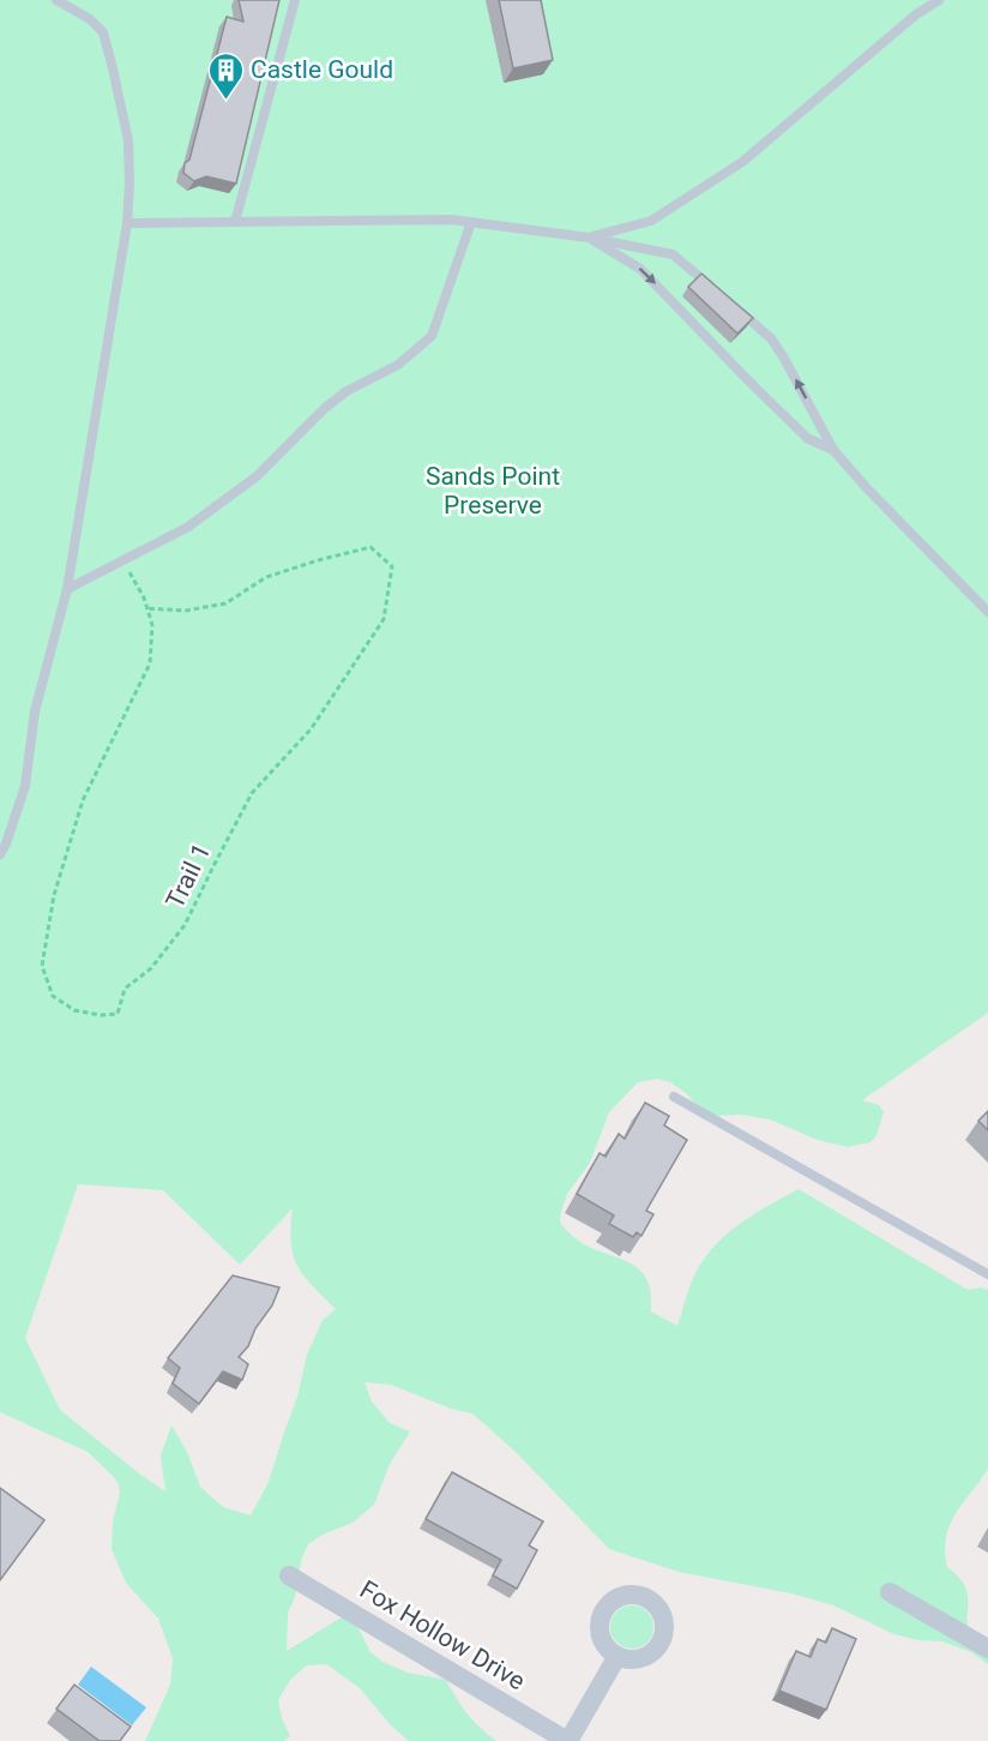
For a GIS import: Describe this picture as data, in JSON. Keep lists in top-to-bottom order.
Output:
{
  "streets": {
    "street": ["Fox Hollow Drive"],
    "path": ["Trail 1"]
  },
  "parks": ["Sands Point Preserve"],
  "places": {
    "building": ["Castle Gould"]
  }
}
